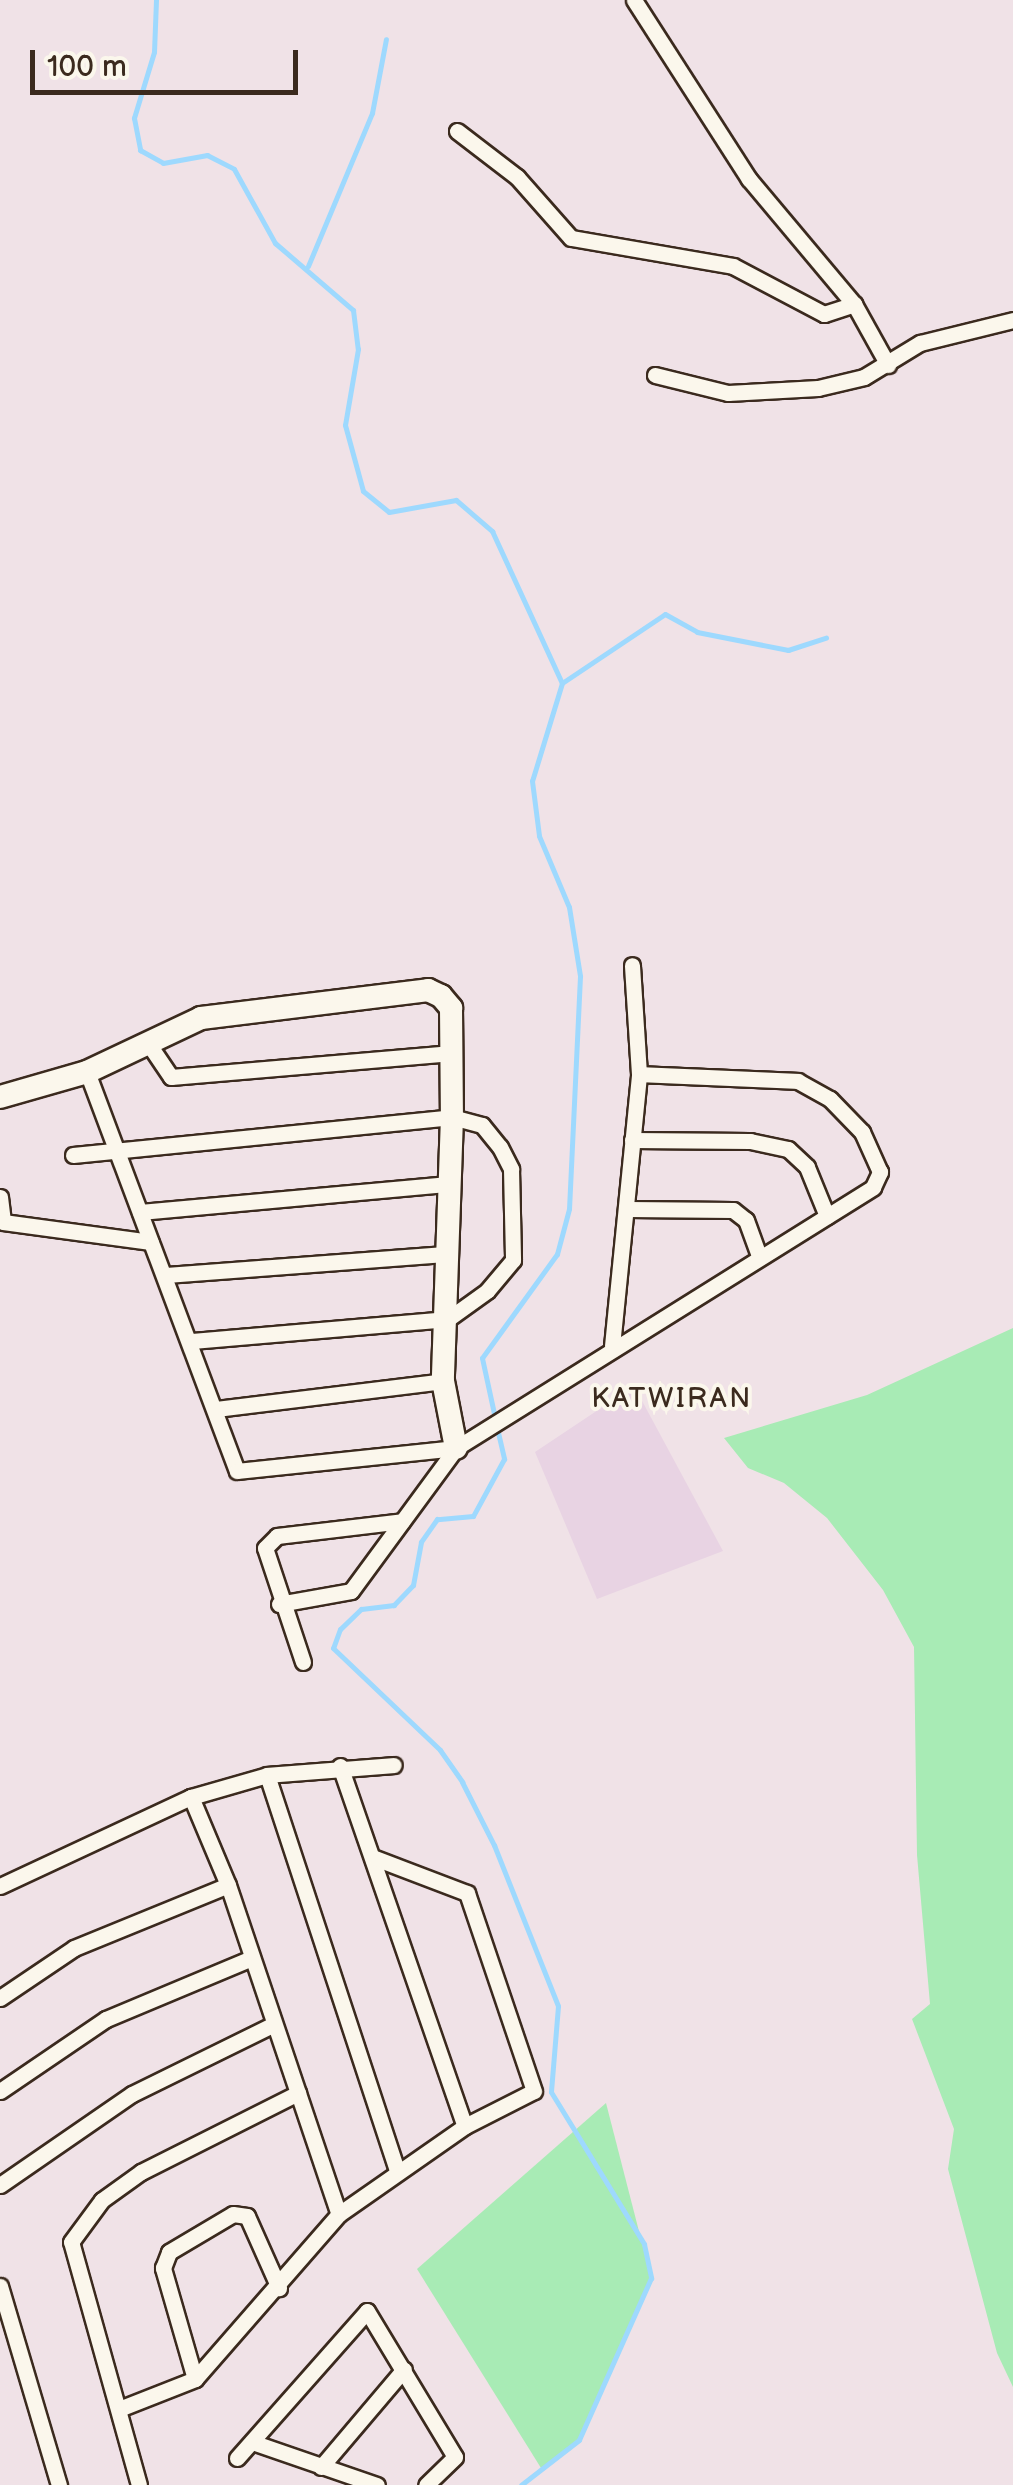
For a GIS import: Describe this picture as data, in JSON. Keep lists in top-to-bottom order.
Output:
{
  "districts": ["KATWIRAN"],
  "scale_bar": "100 m"
}
